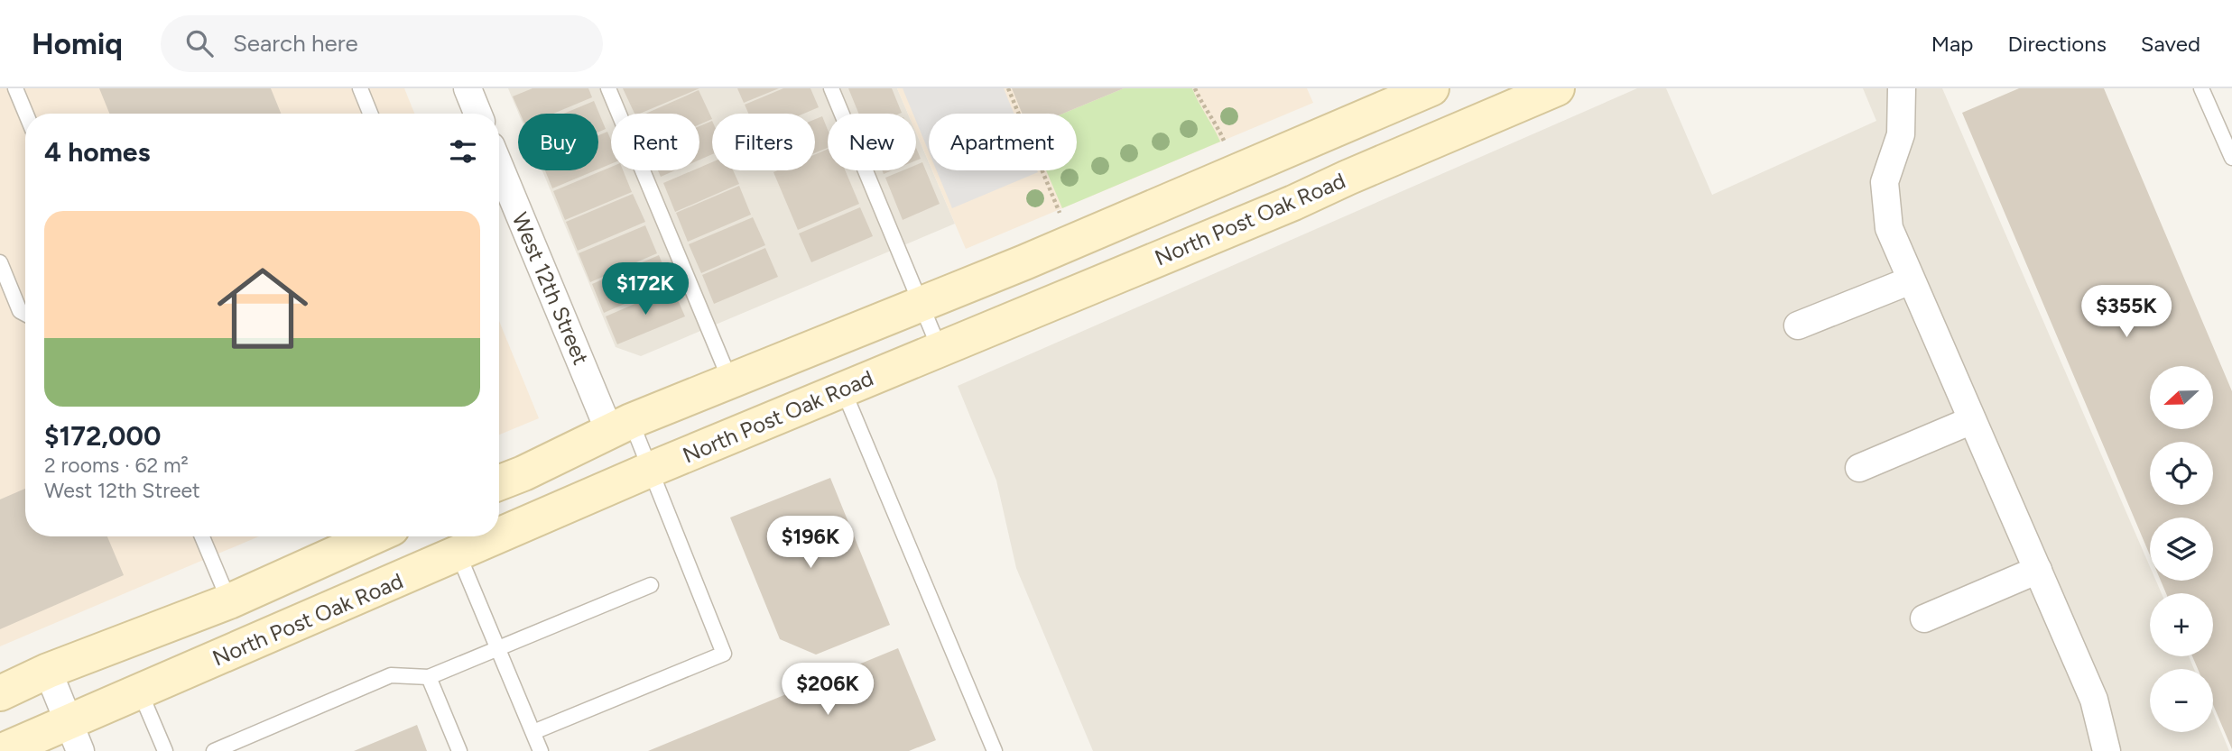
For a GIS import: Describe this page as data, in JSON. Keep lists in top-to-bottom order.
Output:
{
  "streets": {
    "main road": ["North Post Oak Road"],
    "street": ["West 12th Street"]
  },
  "north": "left",
  "page": {
    "header": "Homiq",
    "search": "Search here",
    "nav": ["Map", "Directions", "Saved"],
    "chip": [
      "Buy",
      "Rent",
      "Filters",
      "New",
      "Apartment"
    ],
    "heading": "4 homes",
    "list": [
      {
        "name": "$172,000",
        "note": "2 rooms · 62 m² · West 12th Street"
      }
    ],
    "price": [
      "$172K",
      "$355K",
      "$196K",
      "$206K"
    ],
    "map_buttons": ["+", "−"]
  }
}
